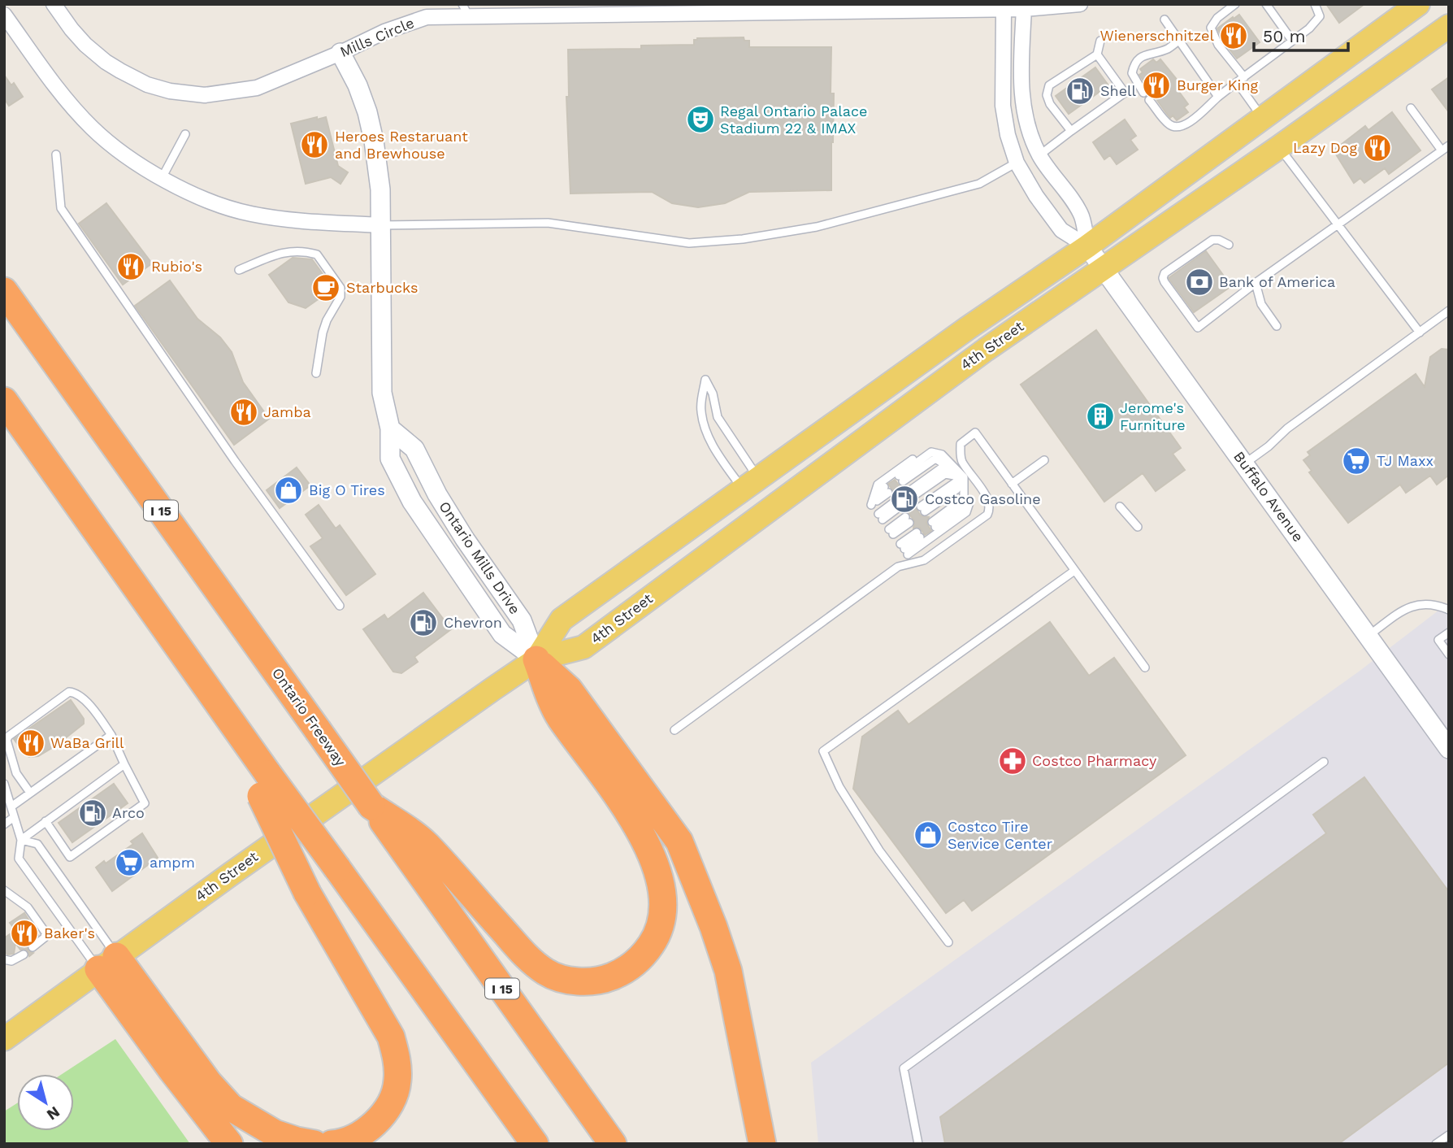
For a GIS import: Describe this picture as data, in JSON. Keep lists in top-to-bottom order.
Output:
{
  "streets": {
    "highway": ["I 15", "Ontario Freeway"],
    "main road": ["4th Street"],
    "street": ["Mills Circle", "Buffalo Avenue", "Ontario Mills Drive"]
  },
  "crossings": [
    ["Mills Circle", "Ontario Mills Drive"],
    ["4th Street", "Buffalo Avenue"],
    ["4th Street", "Ontario Mills Drive"]
  ],
  "places": {
    "restaurant": [
      "Wienerschnitzel",
      "Burger King",
      "Heroes Restaruant and Brewhouse",
      "Lazy Dog",
      "Rubio's",
      "Jamba",
      "WaBa Grill",
      "Baker's"
    ],
    "fuel station": [
      "Shell",
      "Costco Gasoline",
      "Chevron",
      "Arco"
    ],
    "theatre": ["Regal Ontario Palace Stadium 22 & IMAX"],
    "bank": ["Bank of America"],
    "cafe": ["Starbucks"],
    "building": ["Jerome's Furniture"],
    "supermarket": ["TJ Maxx", "ampm"],
    "shop": ["Big O Tires", "Costco Tire Service Center"],
    "pharmacy": ["Costco Pharmacy"]
  },
  "scale_bar": "50 m",
  "north": "bottom right"
}
